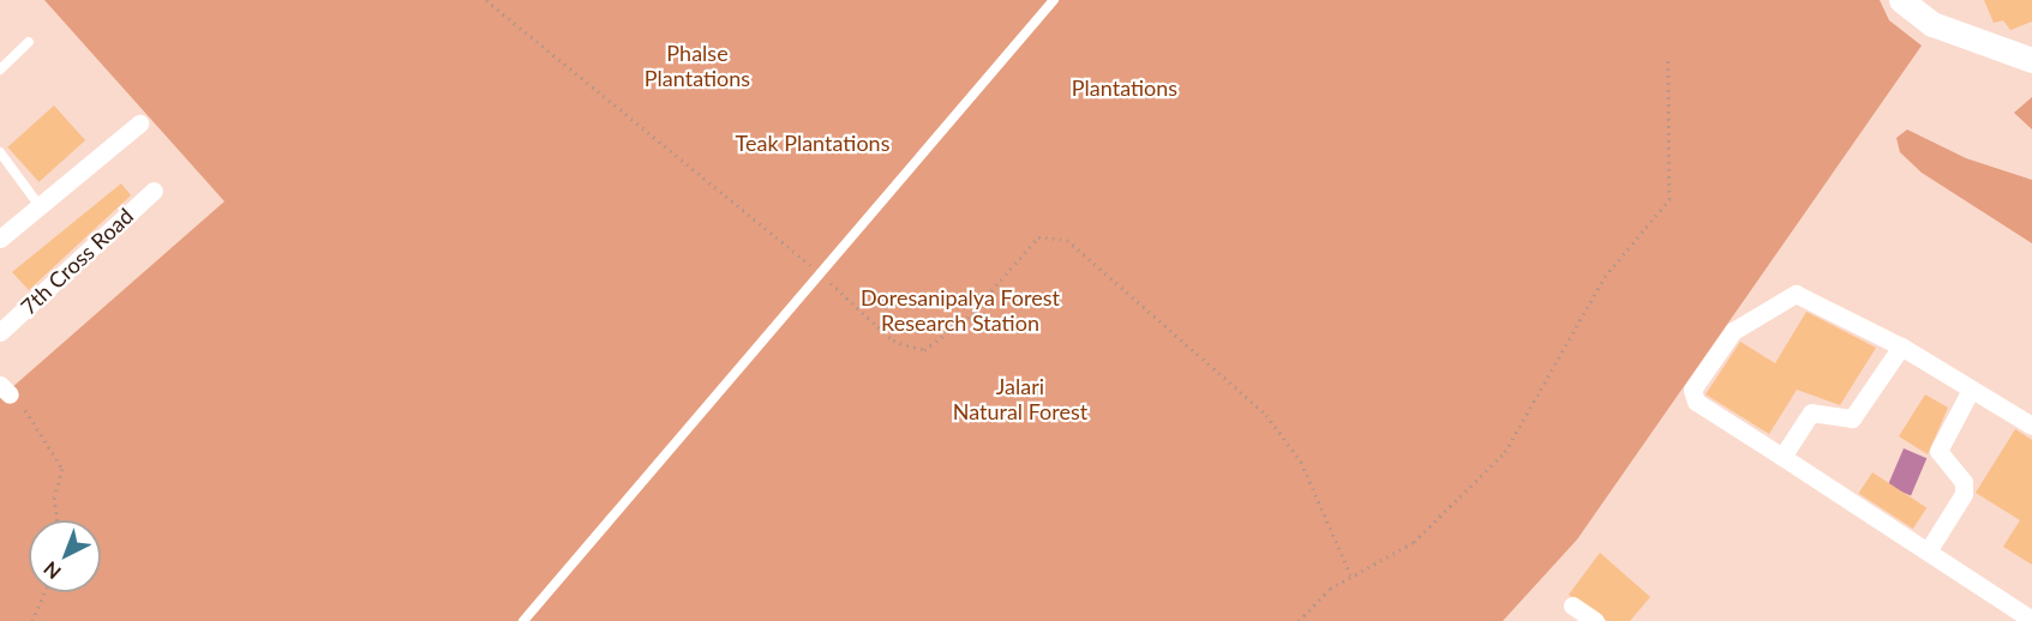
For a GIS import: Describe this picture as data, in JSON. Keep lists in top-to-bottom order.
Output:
{
  "streets": {
    "street": ["7th Cross Road"]
  },
  "parks": [
    "Phalse Plantations",
    "Plantations",
    "Teak Plantations",
    "Doresanipalya Forest Research Station",
    "Jalari Natural Forest"
  ],
  "north": "bottom left"
}
